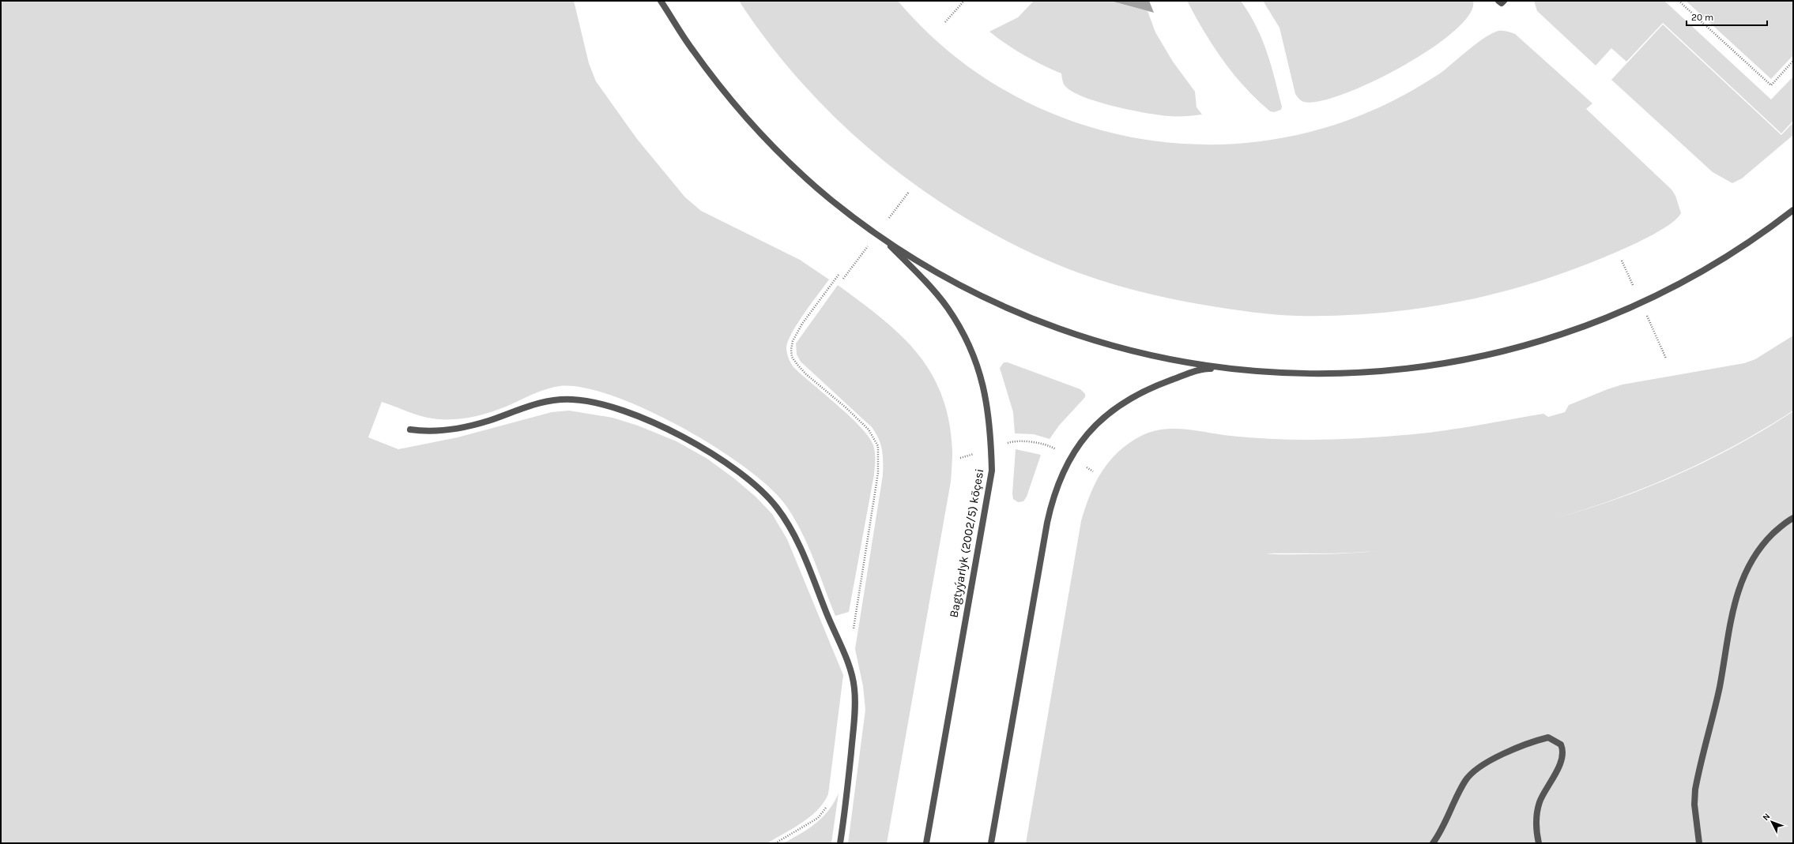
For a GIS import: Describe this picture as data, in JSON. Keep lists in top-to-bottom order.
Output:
{
  "streets": {
    "street": ["Bagtyýarlyk (2002/5) köçesi"]
  },
  "scale_bar": "20 m",
  "north": "top left"
}
